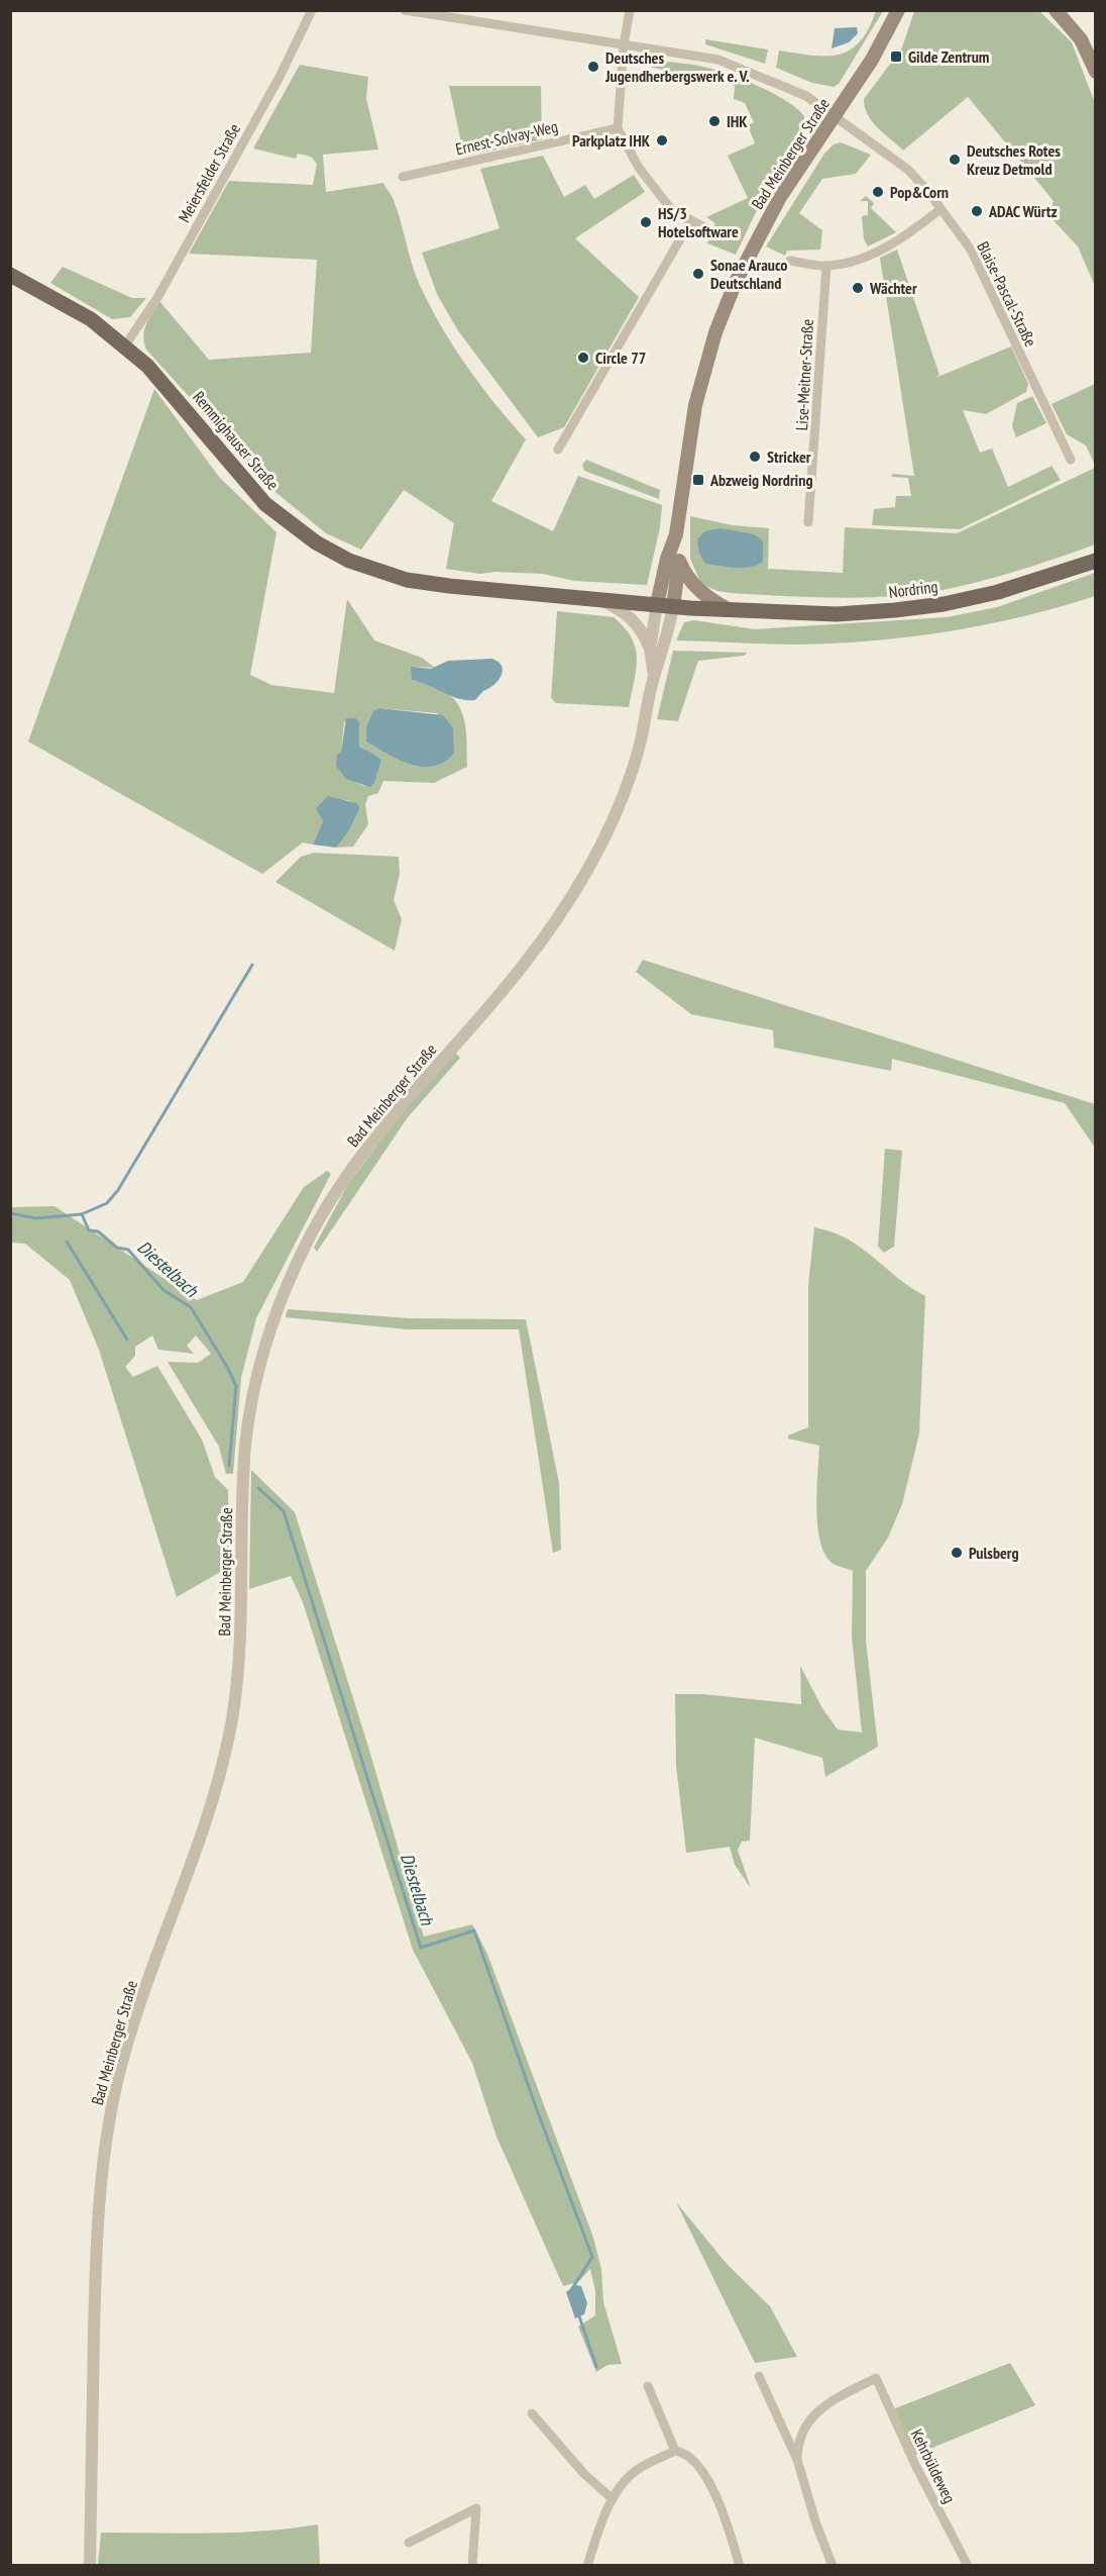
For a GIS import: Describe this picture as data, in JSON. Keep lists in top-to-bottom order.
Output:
{
  "streets": {
    "main road": ["Bad Meinberger Straße", "Remmighauser Straße", "Nordring"],
    "street": [
      "Ernest-Solvay-Weg",
      "Meiersfelder Straße",
      "Blaise-Pascal-Straße",
      "Lise-Meitner-Straße",
      "Kehrbüldeweg"
    ]
  },
  "crossings": [
    ["Bad Meinberger Straße", "Blaise-Pascal-Straße"],
    ["Bad Meinberger Straße", "Remmighauser Straße"],
    ["Bad Meinberger Straße", "Nordring"],
    ["Meiersfelder Straße", "Remmighauser Straße"],
    ["Remmighauser Straße", "Nordring"]
  ],
  "water": ["Diestelbach"],
  "places": {
    "transit": ["Gilde Zentrum", "Abzweig Nordring"],
    "other": [
      "Deutsches Jugendherbergswerk e. V.",
      "IHK",
      "Parkplatz IHK",
      "Deutsches Rotes Kreuz Detmold",
      "Pop&Corn",
      "ADAC Würtz",
      "HS/3 Hotelsoftware",
      "Sonae Arauco Deutschland",
      "Wächter",
      "Circle 77",
      "Stricker",
      "Pulsberg"
    ]
  }
}
